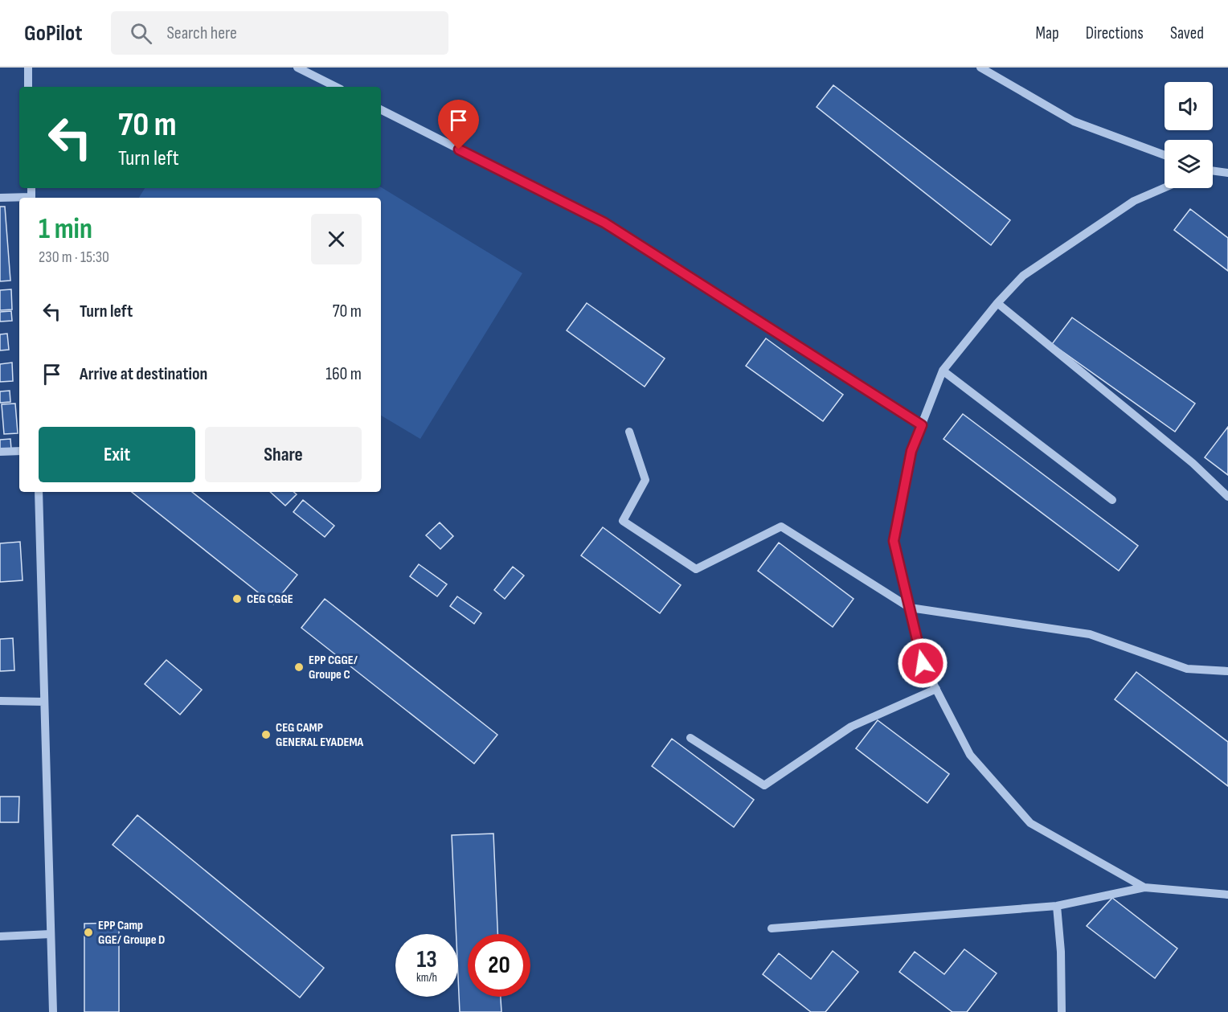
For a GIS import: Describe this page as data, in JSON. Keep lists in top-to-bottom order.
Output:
{
  "places": [
    "CEG CGGE",
    "EPP CGGE/ Groupe C",
    "CEG CAMP GENERAL EYADEMA",
    "EPP Camp GGE/ Groupe D"
  ],
  "page": {
    "header": "GoPilot",
    "search": "Search here",
    "nav": ["Map", "Directions", "Saved"],
    "turn": ["70 m", "Turn left"],
    "heading": ["1 min", "230 m · 15:30"],
    "list": [
      {
        "name": "Turn left",
        "value": "70 m"
      },
      {
        "name": "Arrive at destination",
        "value": "160 m"
      }
    ],
    "buttons": ["Exit", "Share"],
    "speed": "13 km/h",
    "limit": "20"
  }
}
